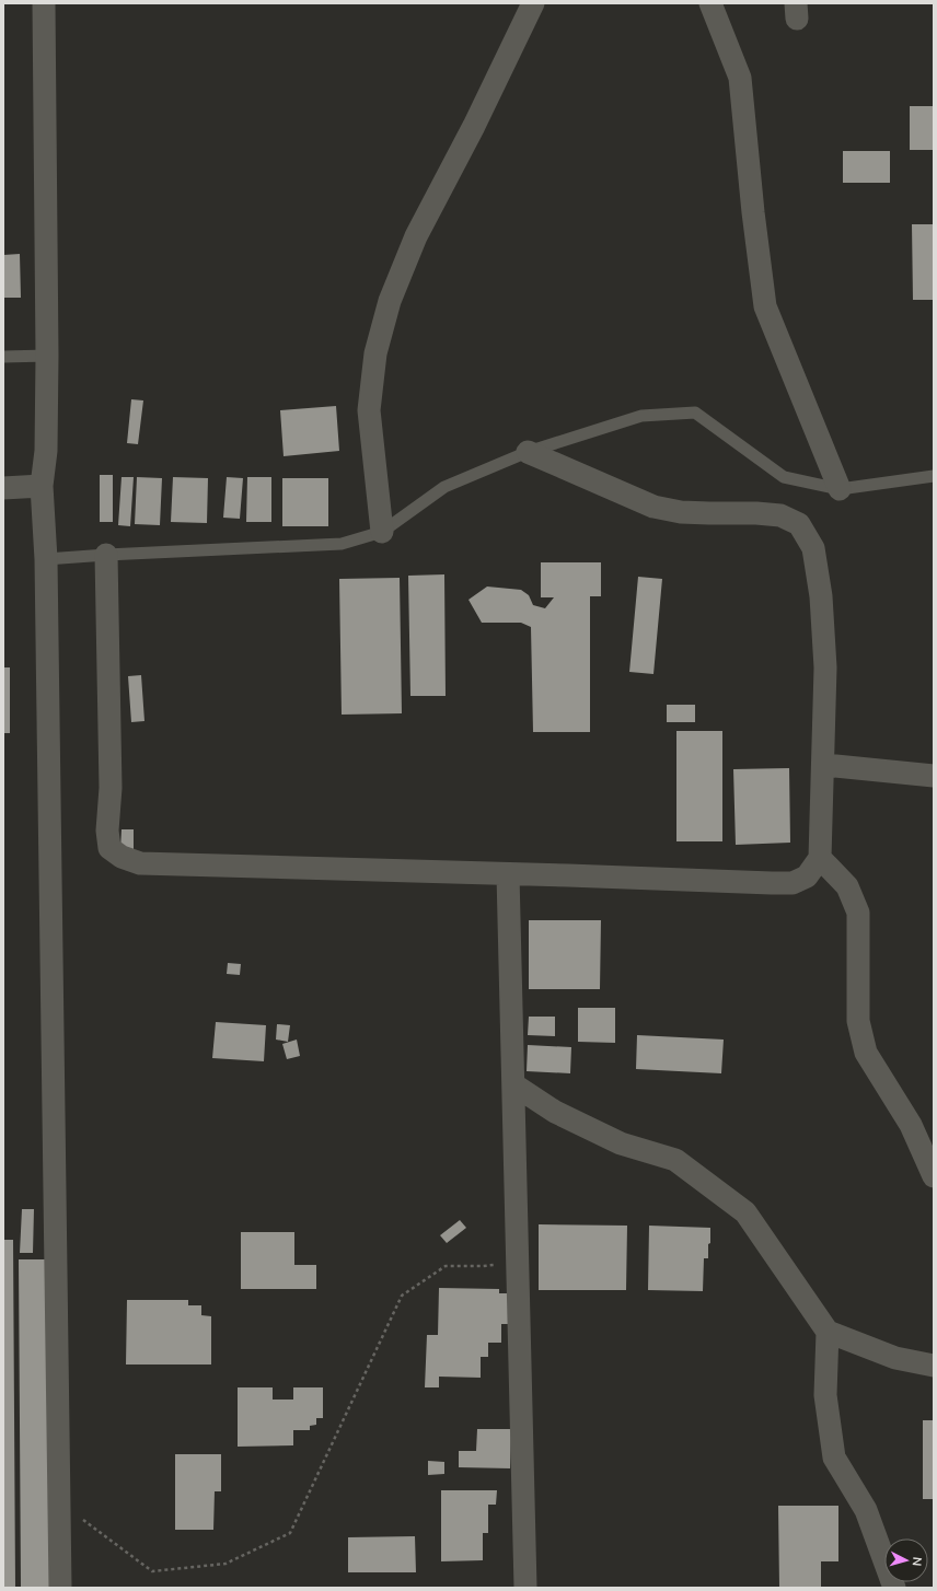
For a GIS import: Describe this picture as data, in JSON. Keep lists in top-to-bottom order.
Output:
{
  "north": "right"
}
